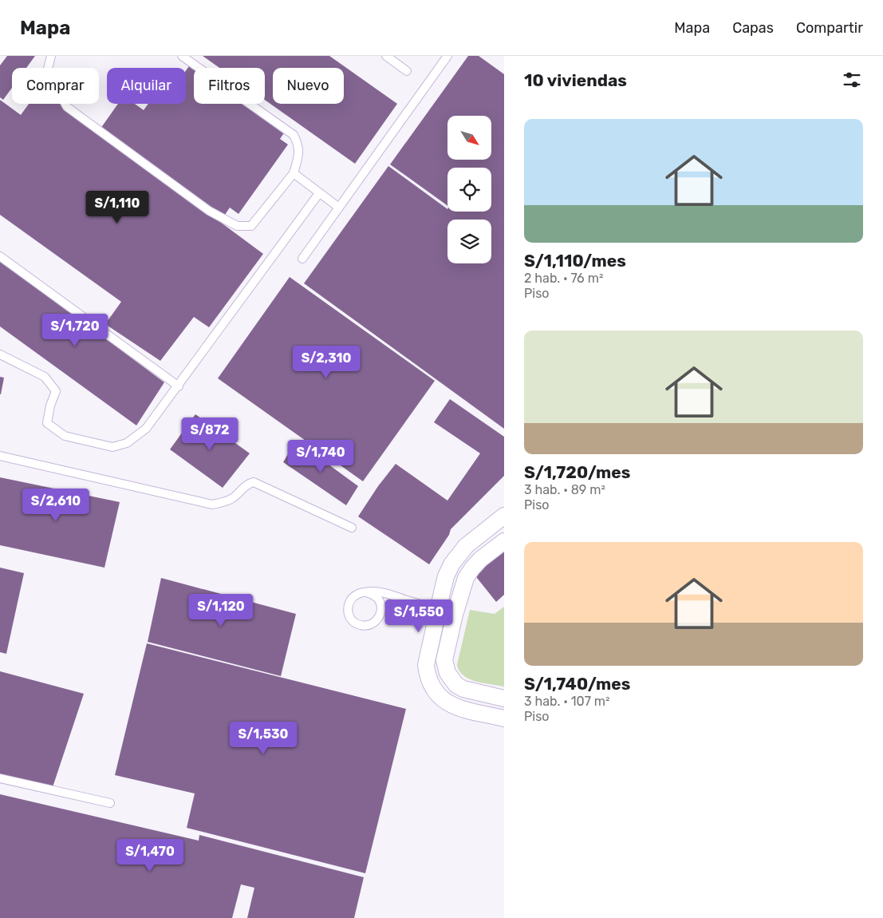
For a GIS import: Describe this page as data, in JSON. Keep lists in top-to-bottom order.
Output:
{
  "north": "bottom right",
  "page": {
    "header": "Mapa",
    "nav": ["Mapa", "Capas", "Compartir"],
    "heading": "10 viviendas",
    "chip": [
      "Comprar",
      "Alquilar",
      "Filtros",
      "Nuevo"
    ],
    "list": [
      {
        "name": "S/1,110/mes",
        "note": "2 hab. · 76 m² · Piso"
      },
      {
        "name": "S/1,720/mes",
        "note": "3 hab. · 89 m² · Piso"
      },
      {
        "name": "S/1,740/mes",
        "note": "3 hab. · 107 m² · Piso"
      }
    ],
    "price": [
      "S/1,110",
      "S/1,720",
      "S/2,310",
      "S/872",
      "S/1,740",
      "S/2,610",
      "S/1,120",
      "S/1,550",
      "S/1,530",
      "S/1,470"
    ]
  }
}
